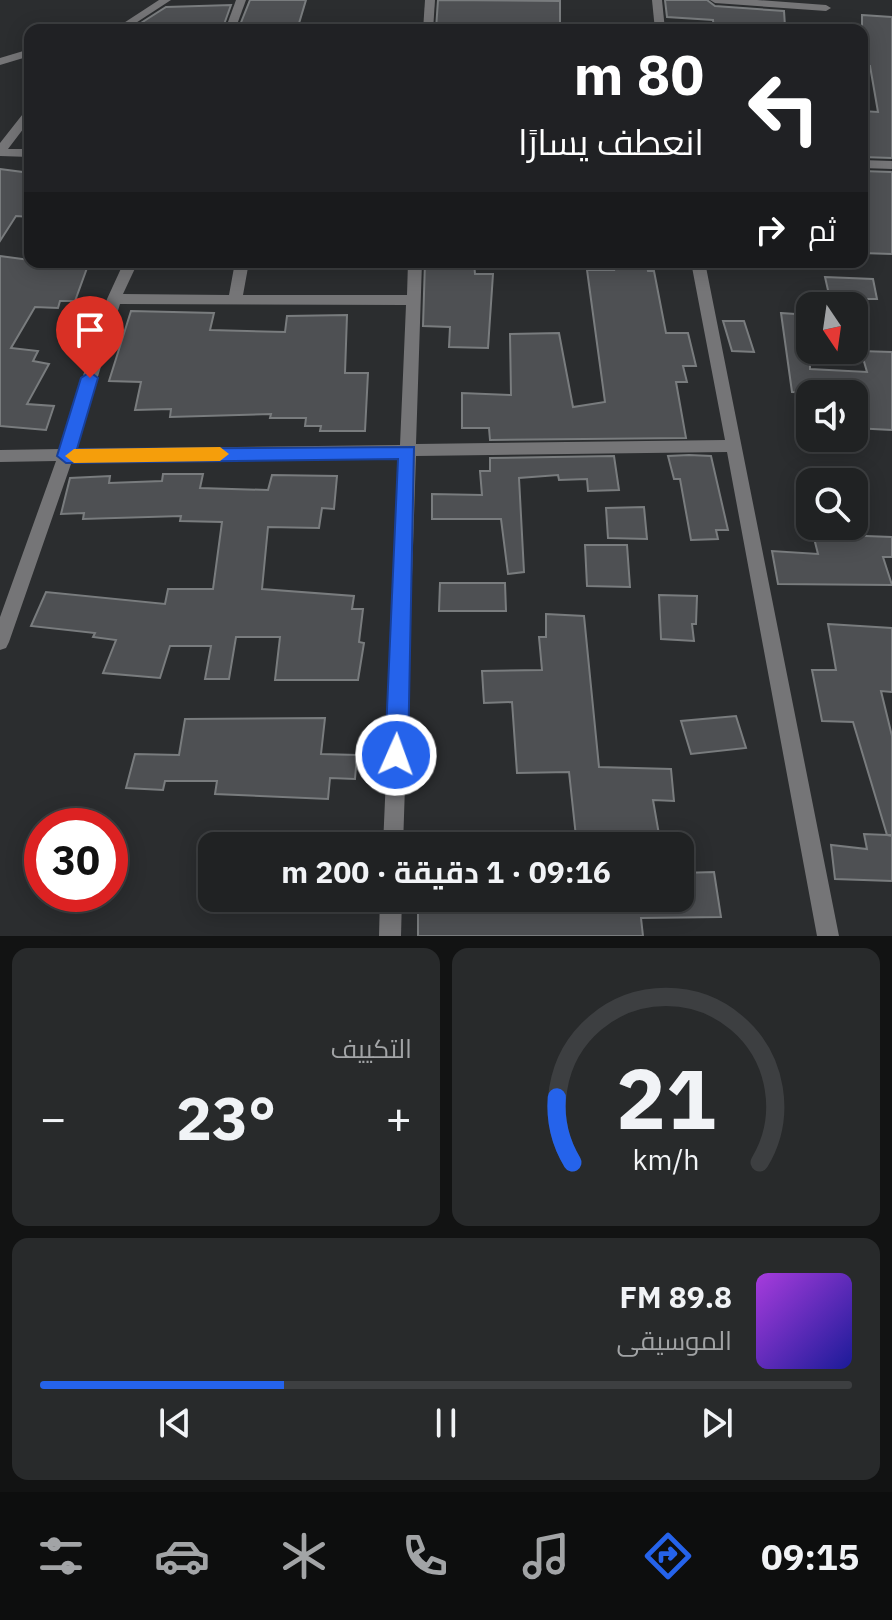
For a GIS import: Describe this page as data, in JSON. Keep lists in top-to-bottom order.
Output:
{
  "north": "bottom",
  "page": {
    "turn": ["80 m", "انعطف يسارًا"],
    "then": "ثم",
    "limit": "30",
    "trip": "09:16 · 1 دقيقة · 200 m",
    "tile": "التكييف",
    "heat": ["−", "23°", "+"],
    "song": ["89.8 FM", "الموسيقى"],
    "tabs": "09:15",
    "gauge": ["21", "km/h"]
  }
}
